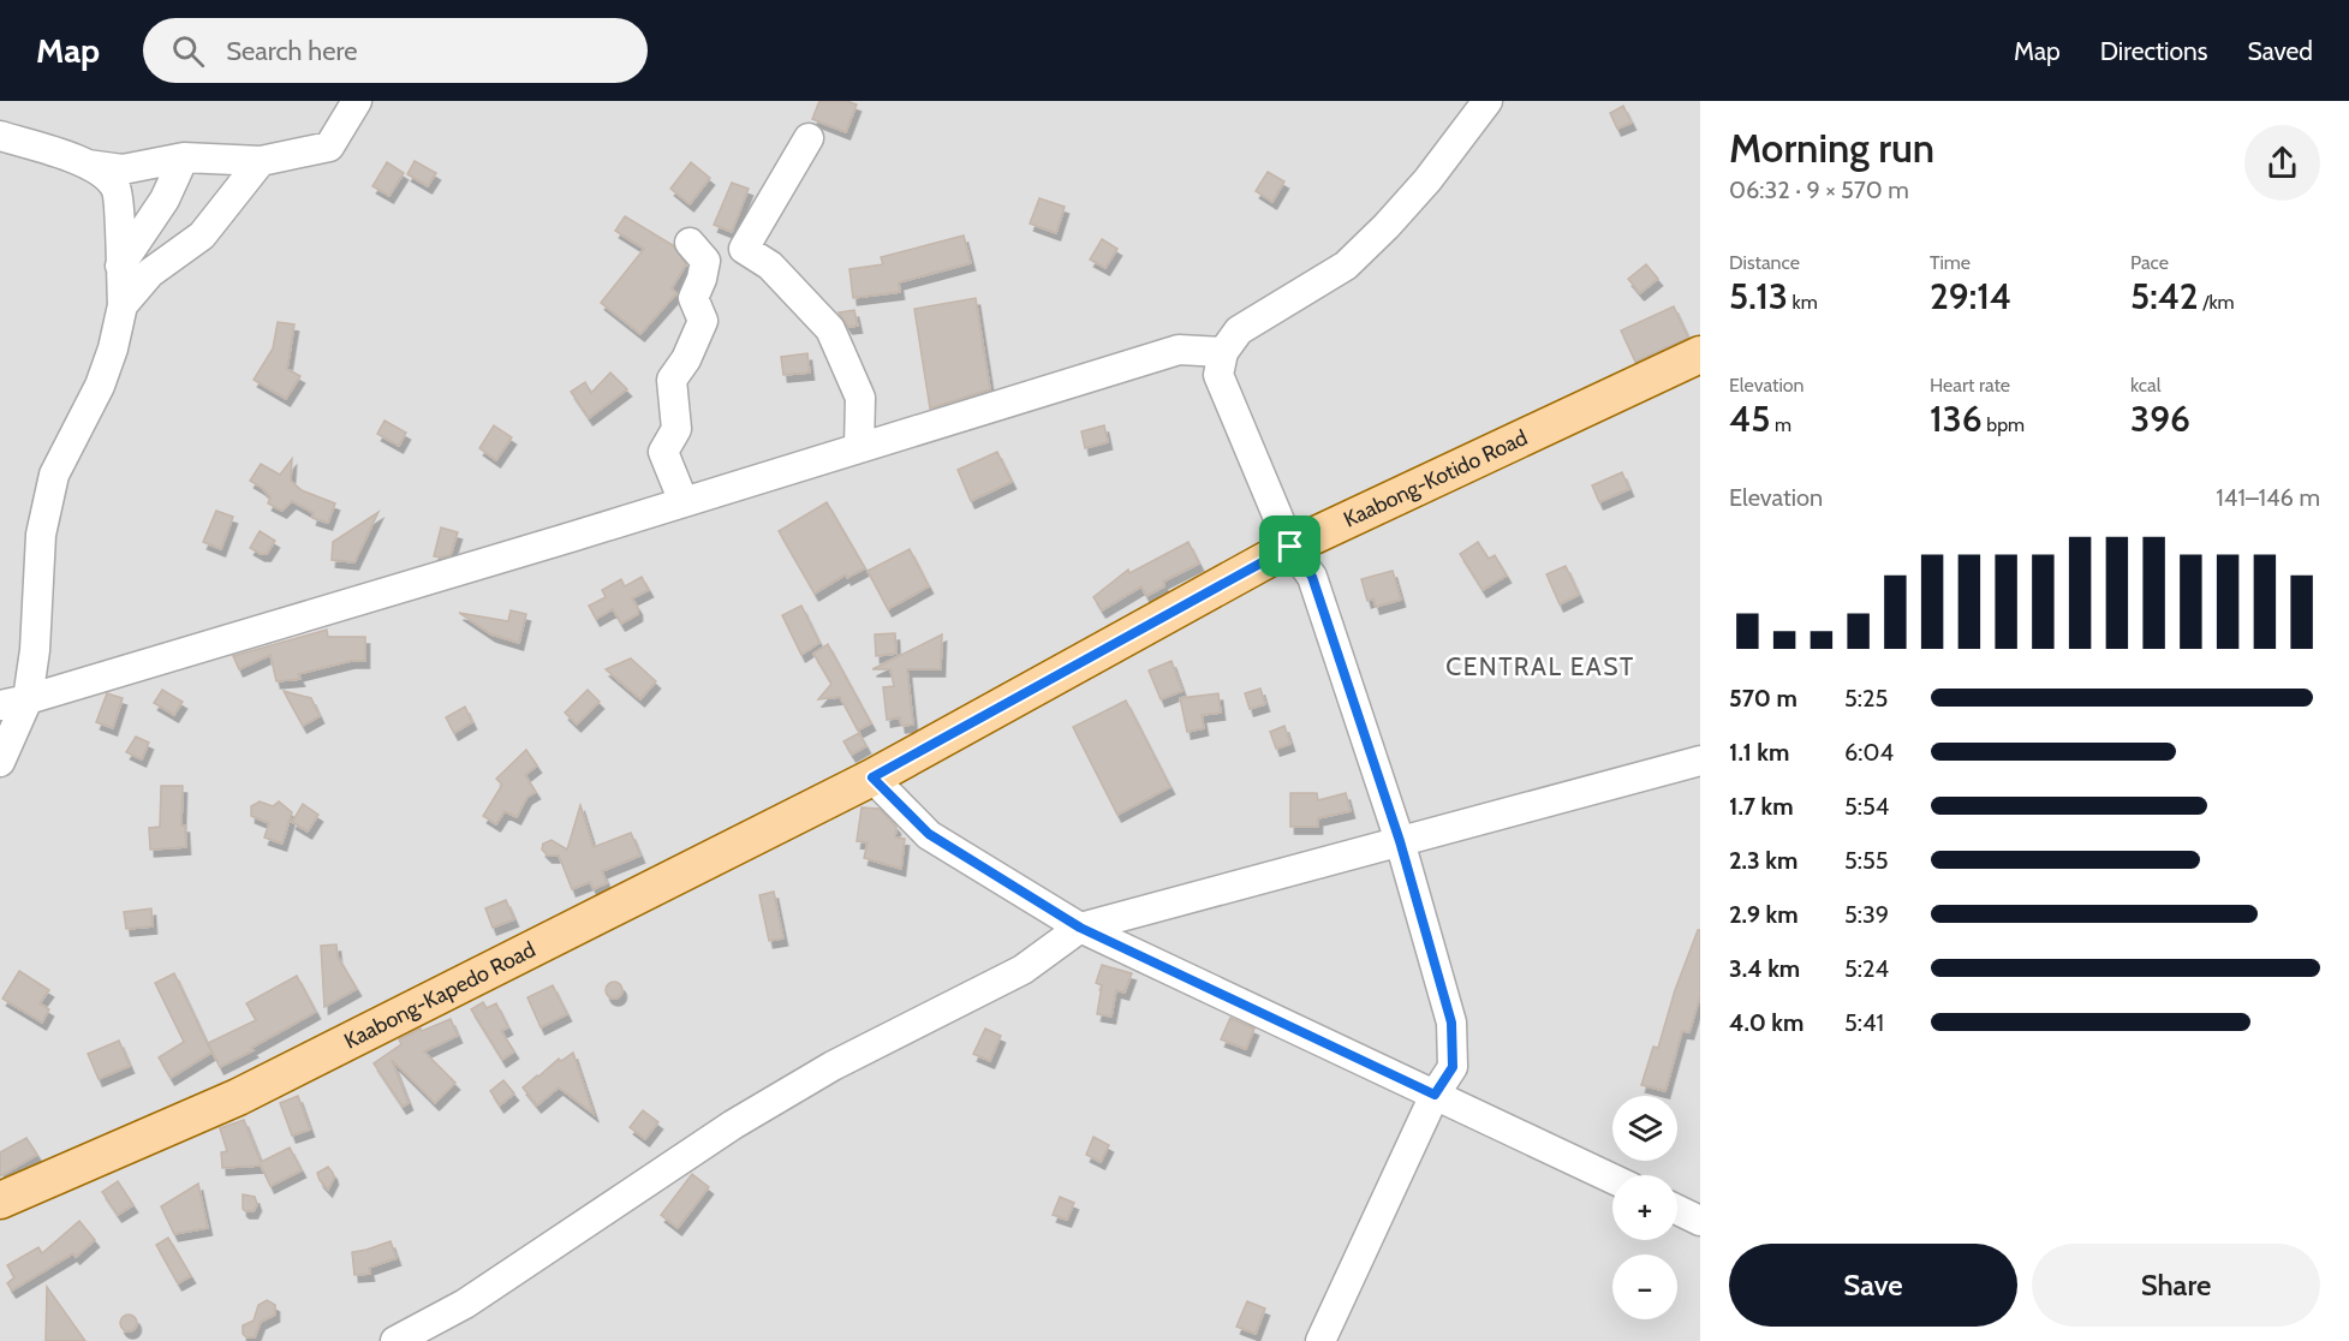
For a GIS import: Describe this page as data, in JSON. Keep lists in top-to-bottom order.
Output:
{
  "streets": {
    "main road": ["Kaabong-Kotido Road", "Kaabong-Kapedo Road"]
  },
  "crossings": [
    ["Kaabong-Kotido Road", "Kaabong-Kapedo Road"]
  ],
  "districts": ["CENTRAL EAST"],
  "page": {
    "header": "Map",
    "search": "Search here",
    "nav": ["Map", "Directions", "Saved"],
    "heading": ["Morning run", "06:32 · 9 × 570 m"],
    "stats": [
      ["Distance", "5.13 km"],
      ["Time", "29:14"],
      ["Pace", "5:42 /km"],
      ["Elevation", "45 m"],
      ["Heart rate", "136 bpm"],
      ["kcal", "396"]
    ],
    "chart": ["Elevation", "141–146 m"],
    "list": [
      {
        "name": "570 m",
        "note": "5:25"
      },
      {
        "name": "1.1 km",
        "note": "6:04"
      },
      {
        "name": "1.7 km",
        "note": "5:54"
      },
      {
        "name": "2.3 km",
        "note": "5:55"
      },
      {
        "name": "2.9 km",
        "note": "5:39"
      },
      {
        "name": "3.4 km",
        "note": "5:24"
      },
      {
        "name": "4.0 km",
        "note": "5:41"
      }
    ],
    "map_buttons": ["+", "−"],
    "buttons": ["Save", "Share"]
  }
}
